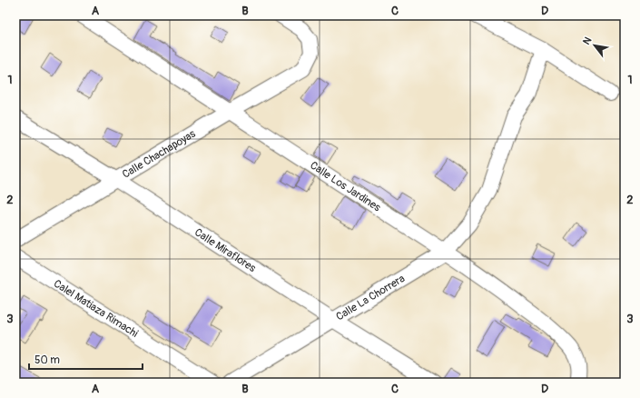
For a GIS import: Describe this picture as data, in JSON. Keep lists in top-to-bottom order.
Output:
{
  "streets": {
    "street": [
      "Calle Chachapoyas",
      "Calle Los Jardines",
      "Calle Miraflores",
      "Calle La Chorrera",
      "Calel Matiaza Rimachi"
    ]
  },
  "crossings": [
    ["Calle Chachapoyas", "Calle Los Jardines"],
    ["Calle Chachapoyas", "Calle Miraflores"],
    ["Calle Los Jardines", "Calle La Chorrera"],
    ["Calle Miraflores", "Calle La Chorrera"]
  ],
  "scale_bar": "50 m",
  "north": "top left",
  "grid": {
    "columns": [
      "A",
      "B",
      "C",
      "D"
    ],
    "rows": ["1", "2", "3"]
  }
}
